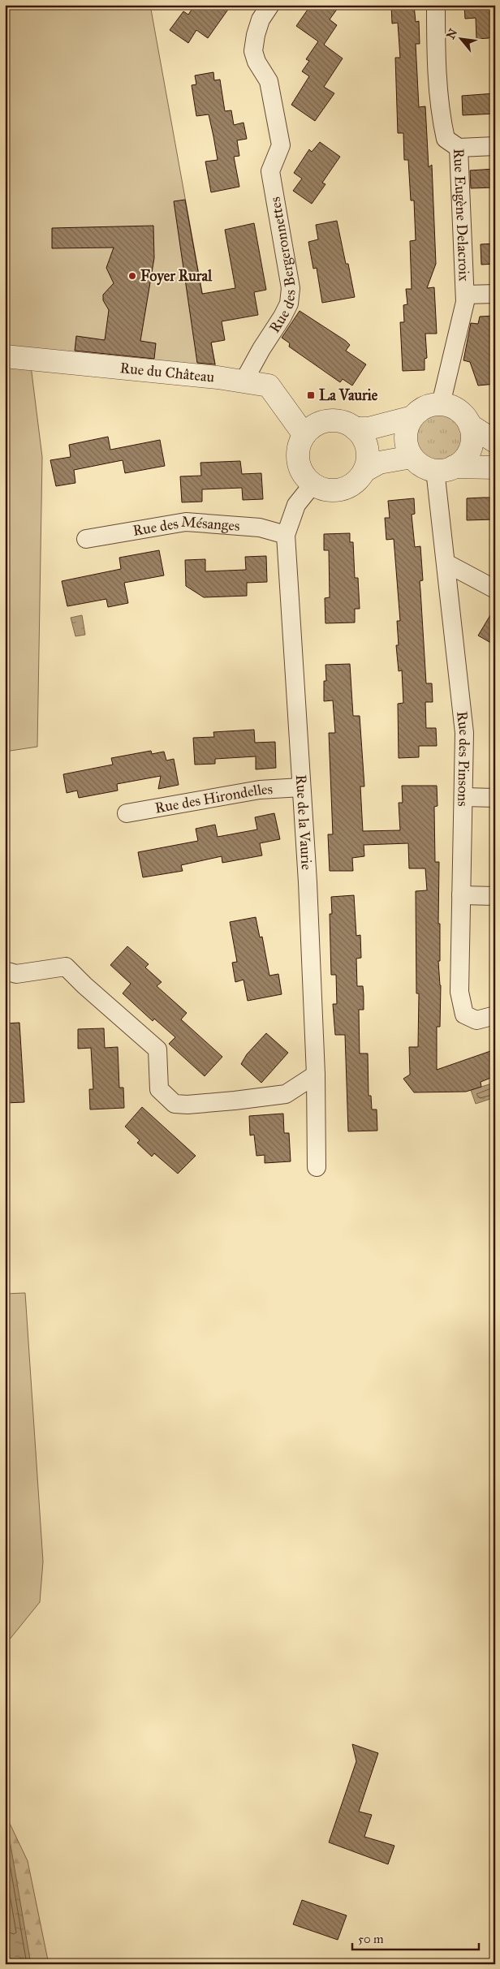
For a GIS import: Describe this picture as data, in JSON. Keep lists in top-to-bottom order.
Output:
{
  "streets": {
    "street": [
      "Rue Eugène Delacroix",
      "Rue des Bergeronnettes",
      "Rue du Château",
      "Rue des Mésanges",
      "Rue des Pinsons",
      "Rue des Hirondelles",
      "Rue de la Vaurie"
    ]
  },
  "crossings": [
    ["Rue Eugène Delacroix", "Rue des Pinsons"],
    ["Rue des Bergeronnettes", "Rue du Château"],
    ["Rue du Château", "Rue de la Vaurie"],
    ["Rue des Mésanges", "Rue de la Vaurie"],
    ["Rue des Hirondelles", "Rue de la Vaurie"]
  ],
  "places": {
    "other": ["Foyer Rural"],
    "transit": ["La Vaurie"]
  },
  "scale_bar": "50 m",
  "north": "top left"
}
